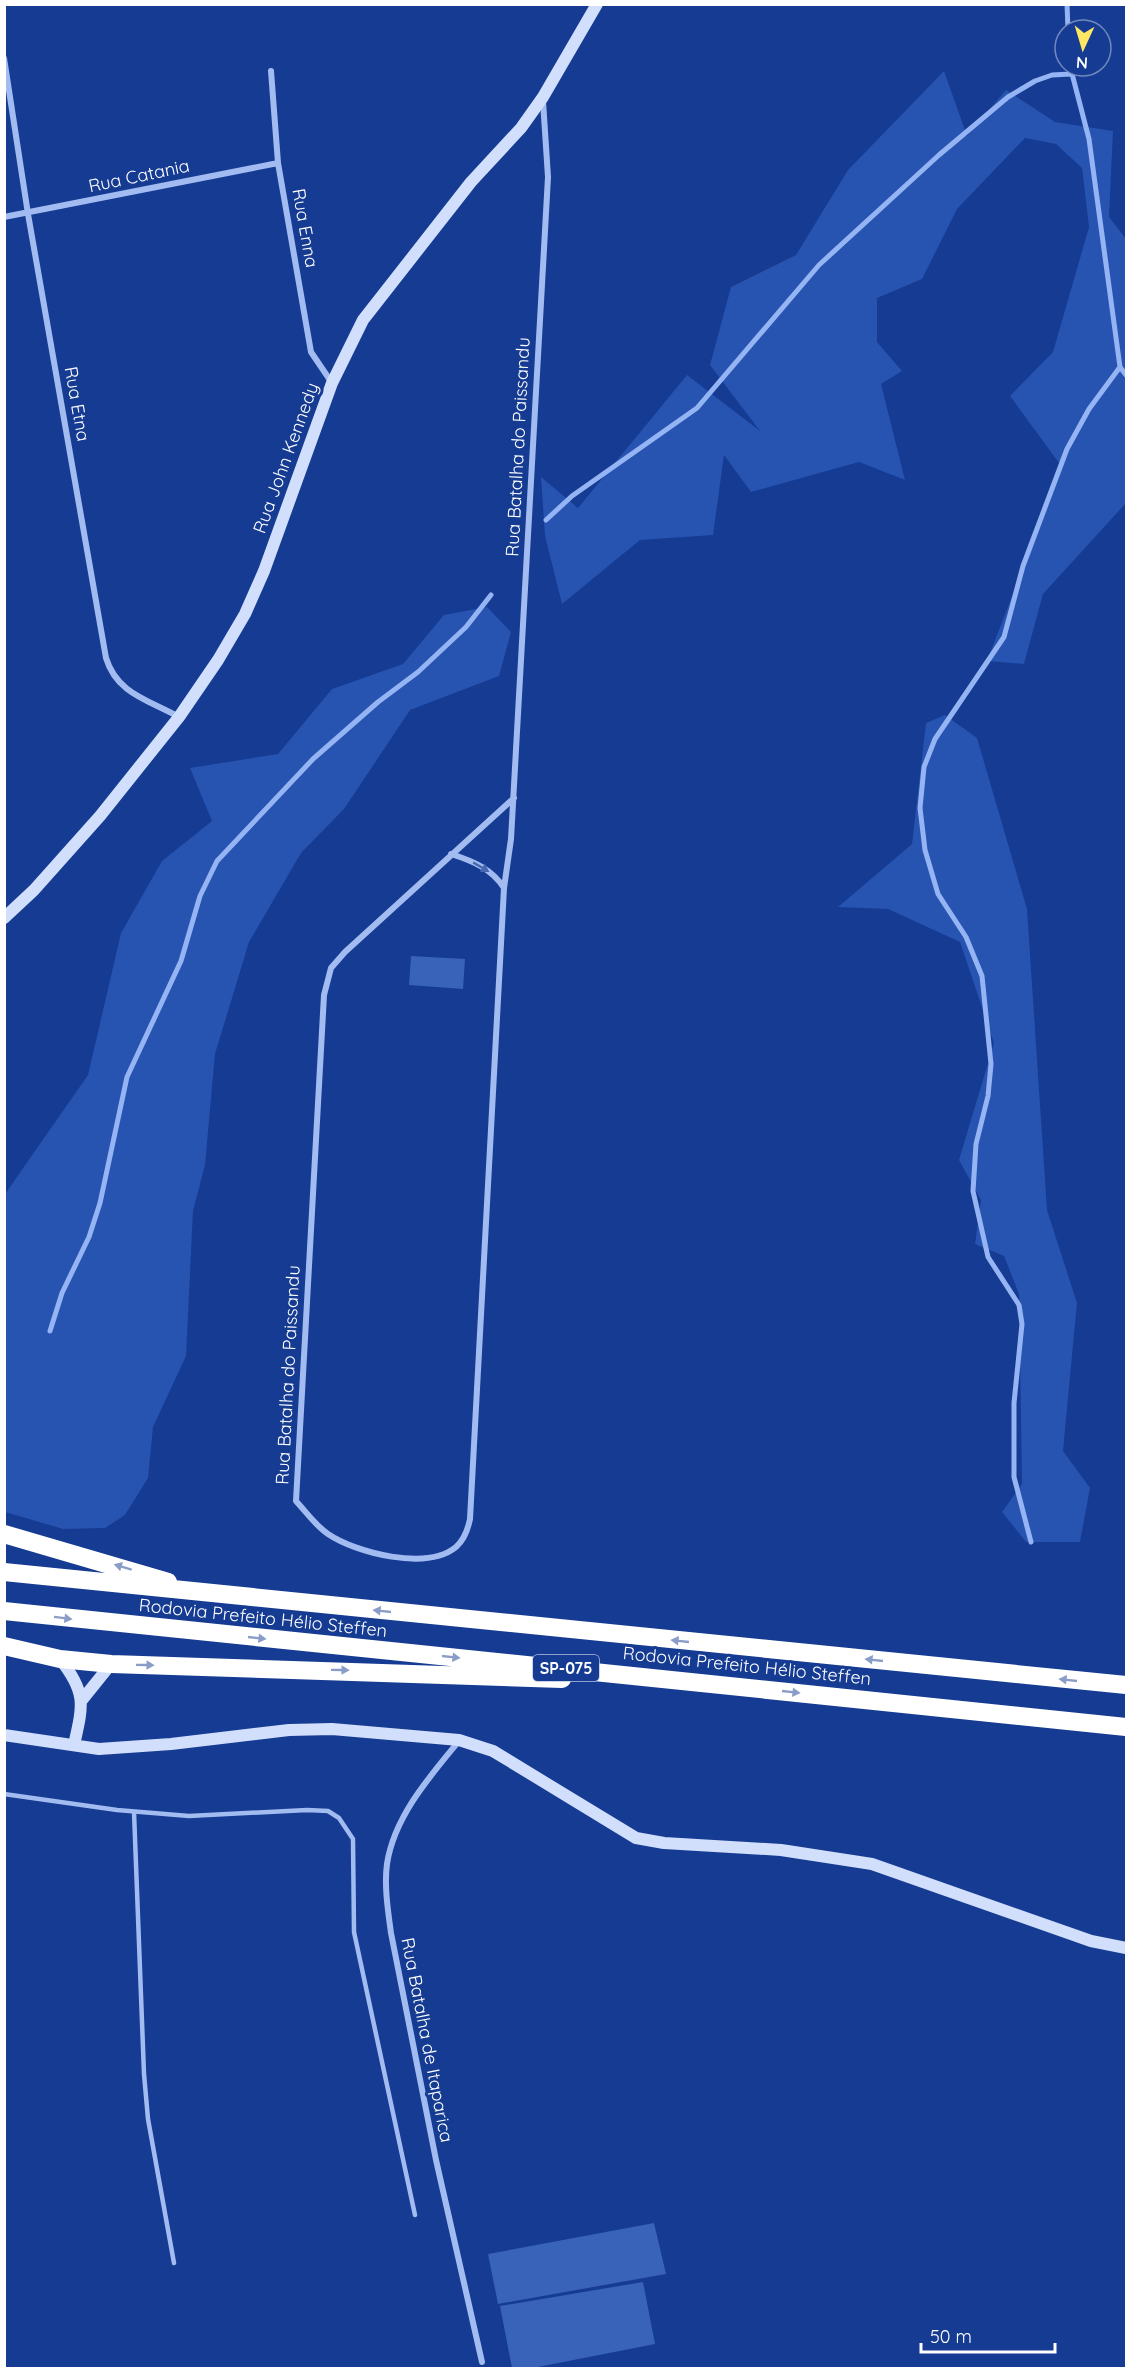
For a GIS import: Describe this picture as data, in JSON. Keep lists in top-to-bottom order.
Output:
{
  "streets": {
    "highway": ["Rodovia Prefeito Hélio Steffen", "SP-075"],
    "street": [
      "Rua Catania",
      "Rua Enna",
      "Rua Etna",
      "Rua Batalha do Paissandu",
      "Rua John Kennedy",
      "Rua Batalha de Itaparica"
    ]
  },
  "crossings": [
    ["Rua Catania", "Rua Enna"],
    ["Rua Catania", "Rua Etna"],
    ["Rua Enna", "Rua John Kennedy"],
    ["Rua Etna", "Rua John Kennedy"],
    ["Rua Batalha do Paissandu", "Rua John Kennedy"]
  ],
  "scale_bar": "50 m",
  "north": "bottom"
}
